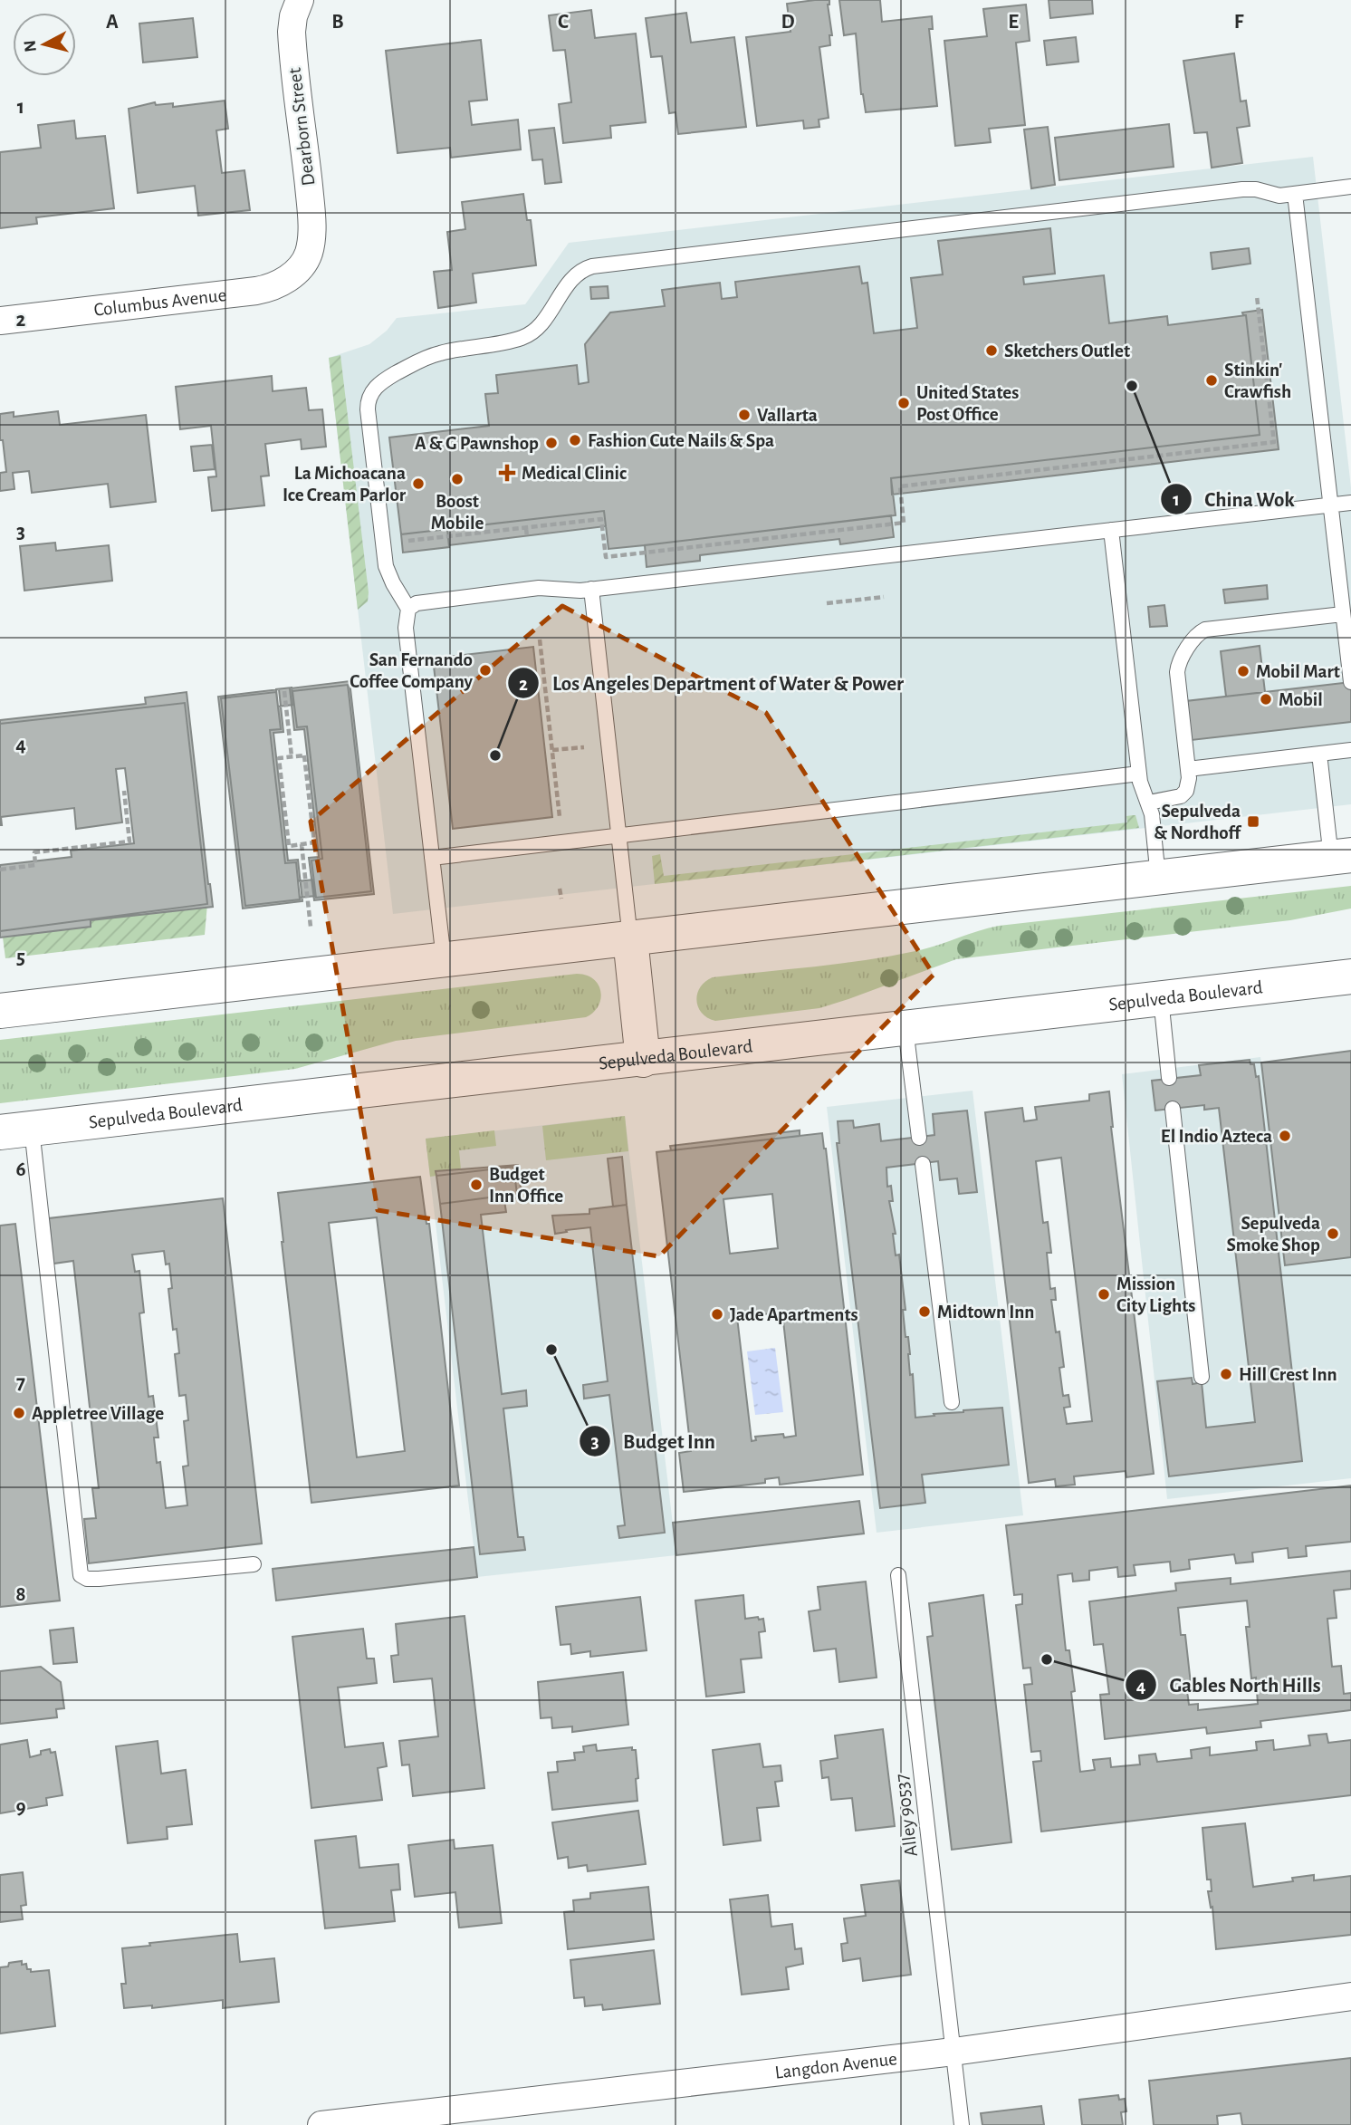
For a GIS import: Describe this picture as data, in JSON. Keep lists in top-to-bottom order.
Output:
{
  "streets": {
    "main road": ["Sepulveda Boulevard"],
    "street": ["Dearborn Street", "Columbus Avenue", "Langdon Avenue"],
    "lane": ["Alley 90537"]
  },
  "crossings": [
    ["Dearborn Street", "Columbus Avenue"],
    ["Alley 90537", "Langdon Avenue"]
  ],
  "places": {
    "other": [
      "Sketchers Outlet",
      "Stinkin' Crawfish",
      "China Wok",
      "United States Post Office",
      "Vallarta",
      "Fashion Cute Nails & Spa",
      "A & G Pawnshop",
      "Boost Mobile",
      "La Michoacana Ice Cream Parlor",
      "San Fernando Coffee Company",
      "Mobil Mart",
      "Mobil",
      "Los Angeles Department of Water & Power",
      "El Indio Azteca",
      "Budget Inn Office",
      "Sepulveda Smoke Shop",
      "Mission City Lights",
      "Midtown Inn",
      "Jade Apartments",
      "Budget Inn",
      "Hill Crest Inn",
      "Appletree Village",
      "Gables North Hills"
    ],
    "health": ["Medical Clinic"],
    "transit": ["Sepulveda & Nordhoff"]
  },
  "north": "left",
  "grid": {
    "columns": [
      "A",
      "B",
      "C",
      "D",
      "E",
      "F"
    ],
    "rows": [
      "1",
      "2",
      "3",
      "4",
      "5",
      "6",
      "7",
      "8",
      "9"
    ]
  }
}
